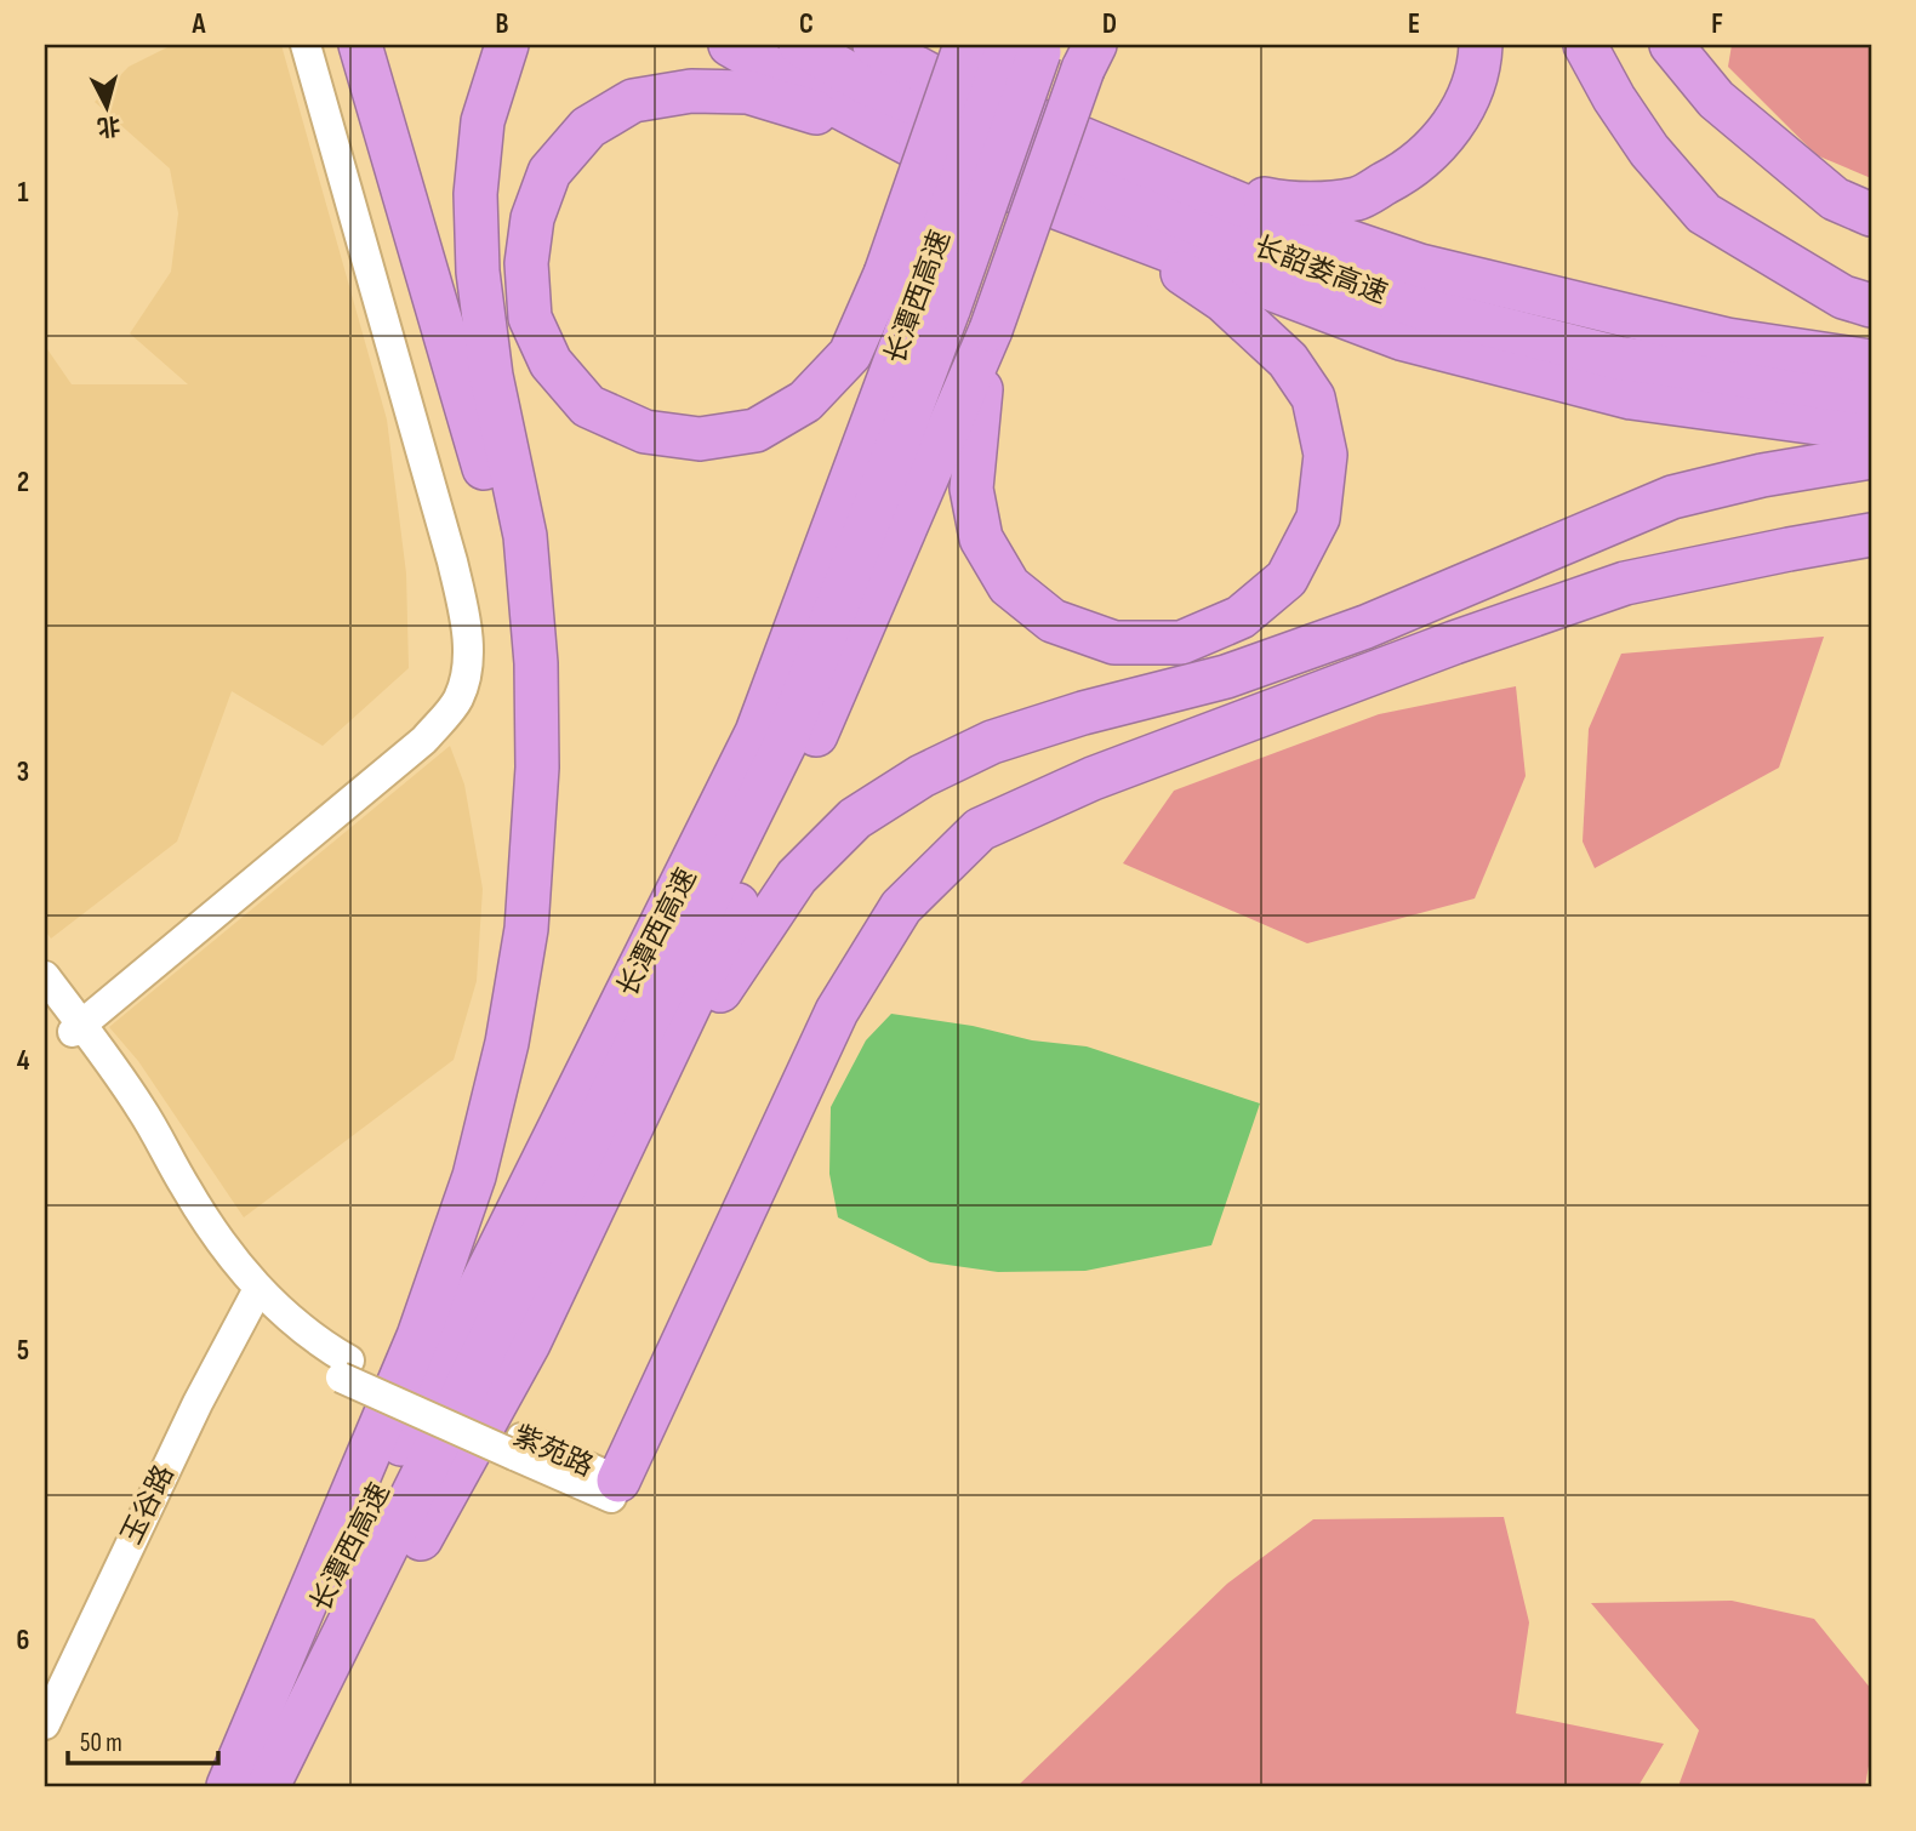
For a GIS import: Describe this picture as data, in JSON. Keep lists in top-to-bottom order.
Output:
{
  "streets": {
    "highway": ["长韶娄高速", "长潭西高速"],
    "street": ["紫苑路", "玉谷路"]
  },
  "crossings": [
    ["紫苑路", "玉谷路"]
  ],
  "scale_bar": "50 m",
  "north": "bottom",
  "grid": {
    "columns": [
      "A",
      "B",
      "C",
      "D",
      "E",
      "F"
    ],
    "rows": [
      "1",
      "2",
      "3",
      "4",
      "5",
      "6"
    ]
  }
}
